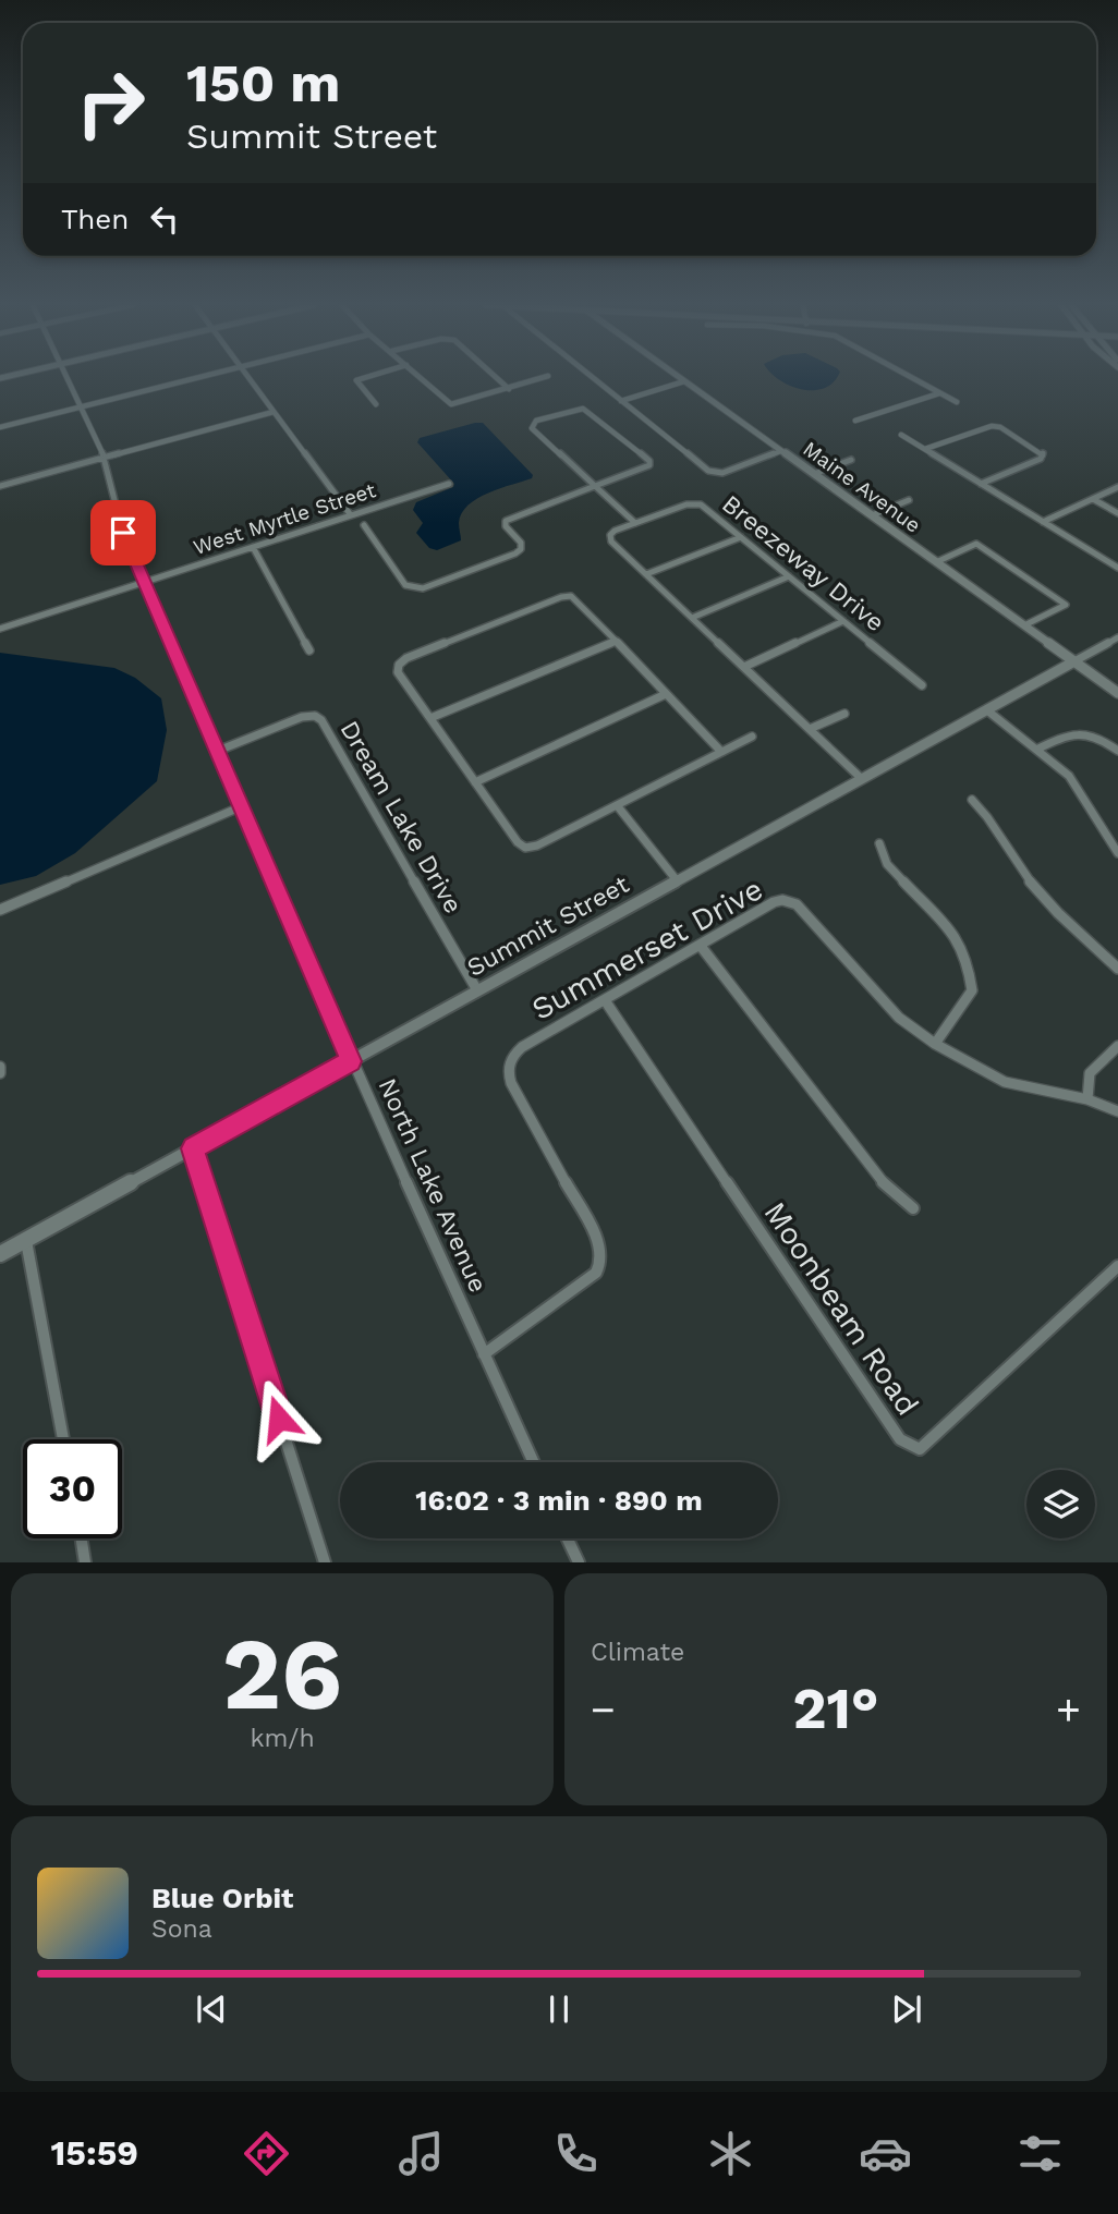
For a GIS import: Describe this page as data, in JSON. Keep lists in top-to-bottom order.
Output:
{
  "streets": {
    "street": [
      "Maine Avenue",
      "West Myrtle Street",
      "Breezeway Drive",
      "Dream Lake Drive",
      "Summit Street",
      "Summerset Drive",
      "North Lake Avenue",
      "Moonbeam Road"
    ]
  },
  "crossings": [
    ["Maine Avenue", "Summit Street"],
    ["West Myrtle Street", "North Lake Avenue"],
    ["Dream Lake Drive", "Summit Street"],
    ["Dream Lake Drive", "North Lake Avenue"],
    ["Summit Street", "North Lake Avenue"],
    ["Summerset Drive", "North Lake Avenue"],
    ["Summerset Drive", "Moonbeam Road"]
  ],
  "page": {
    "turn": ["150 m", "Summit Street"],
    "then": "Then",
    "limit": "30",
    "trip": "16:02 · 3 min · 890 m",
    "tile": [
      ["26", "km/h"],
      "Climate"
    ],
    "heat": ["−", "21°", "+"],
    "song": ["Blue Orbit", "Sona"],
    "tabs": "15:59"
  }
}
